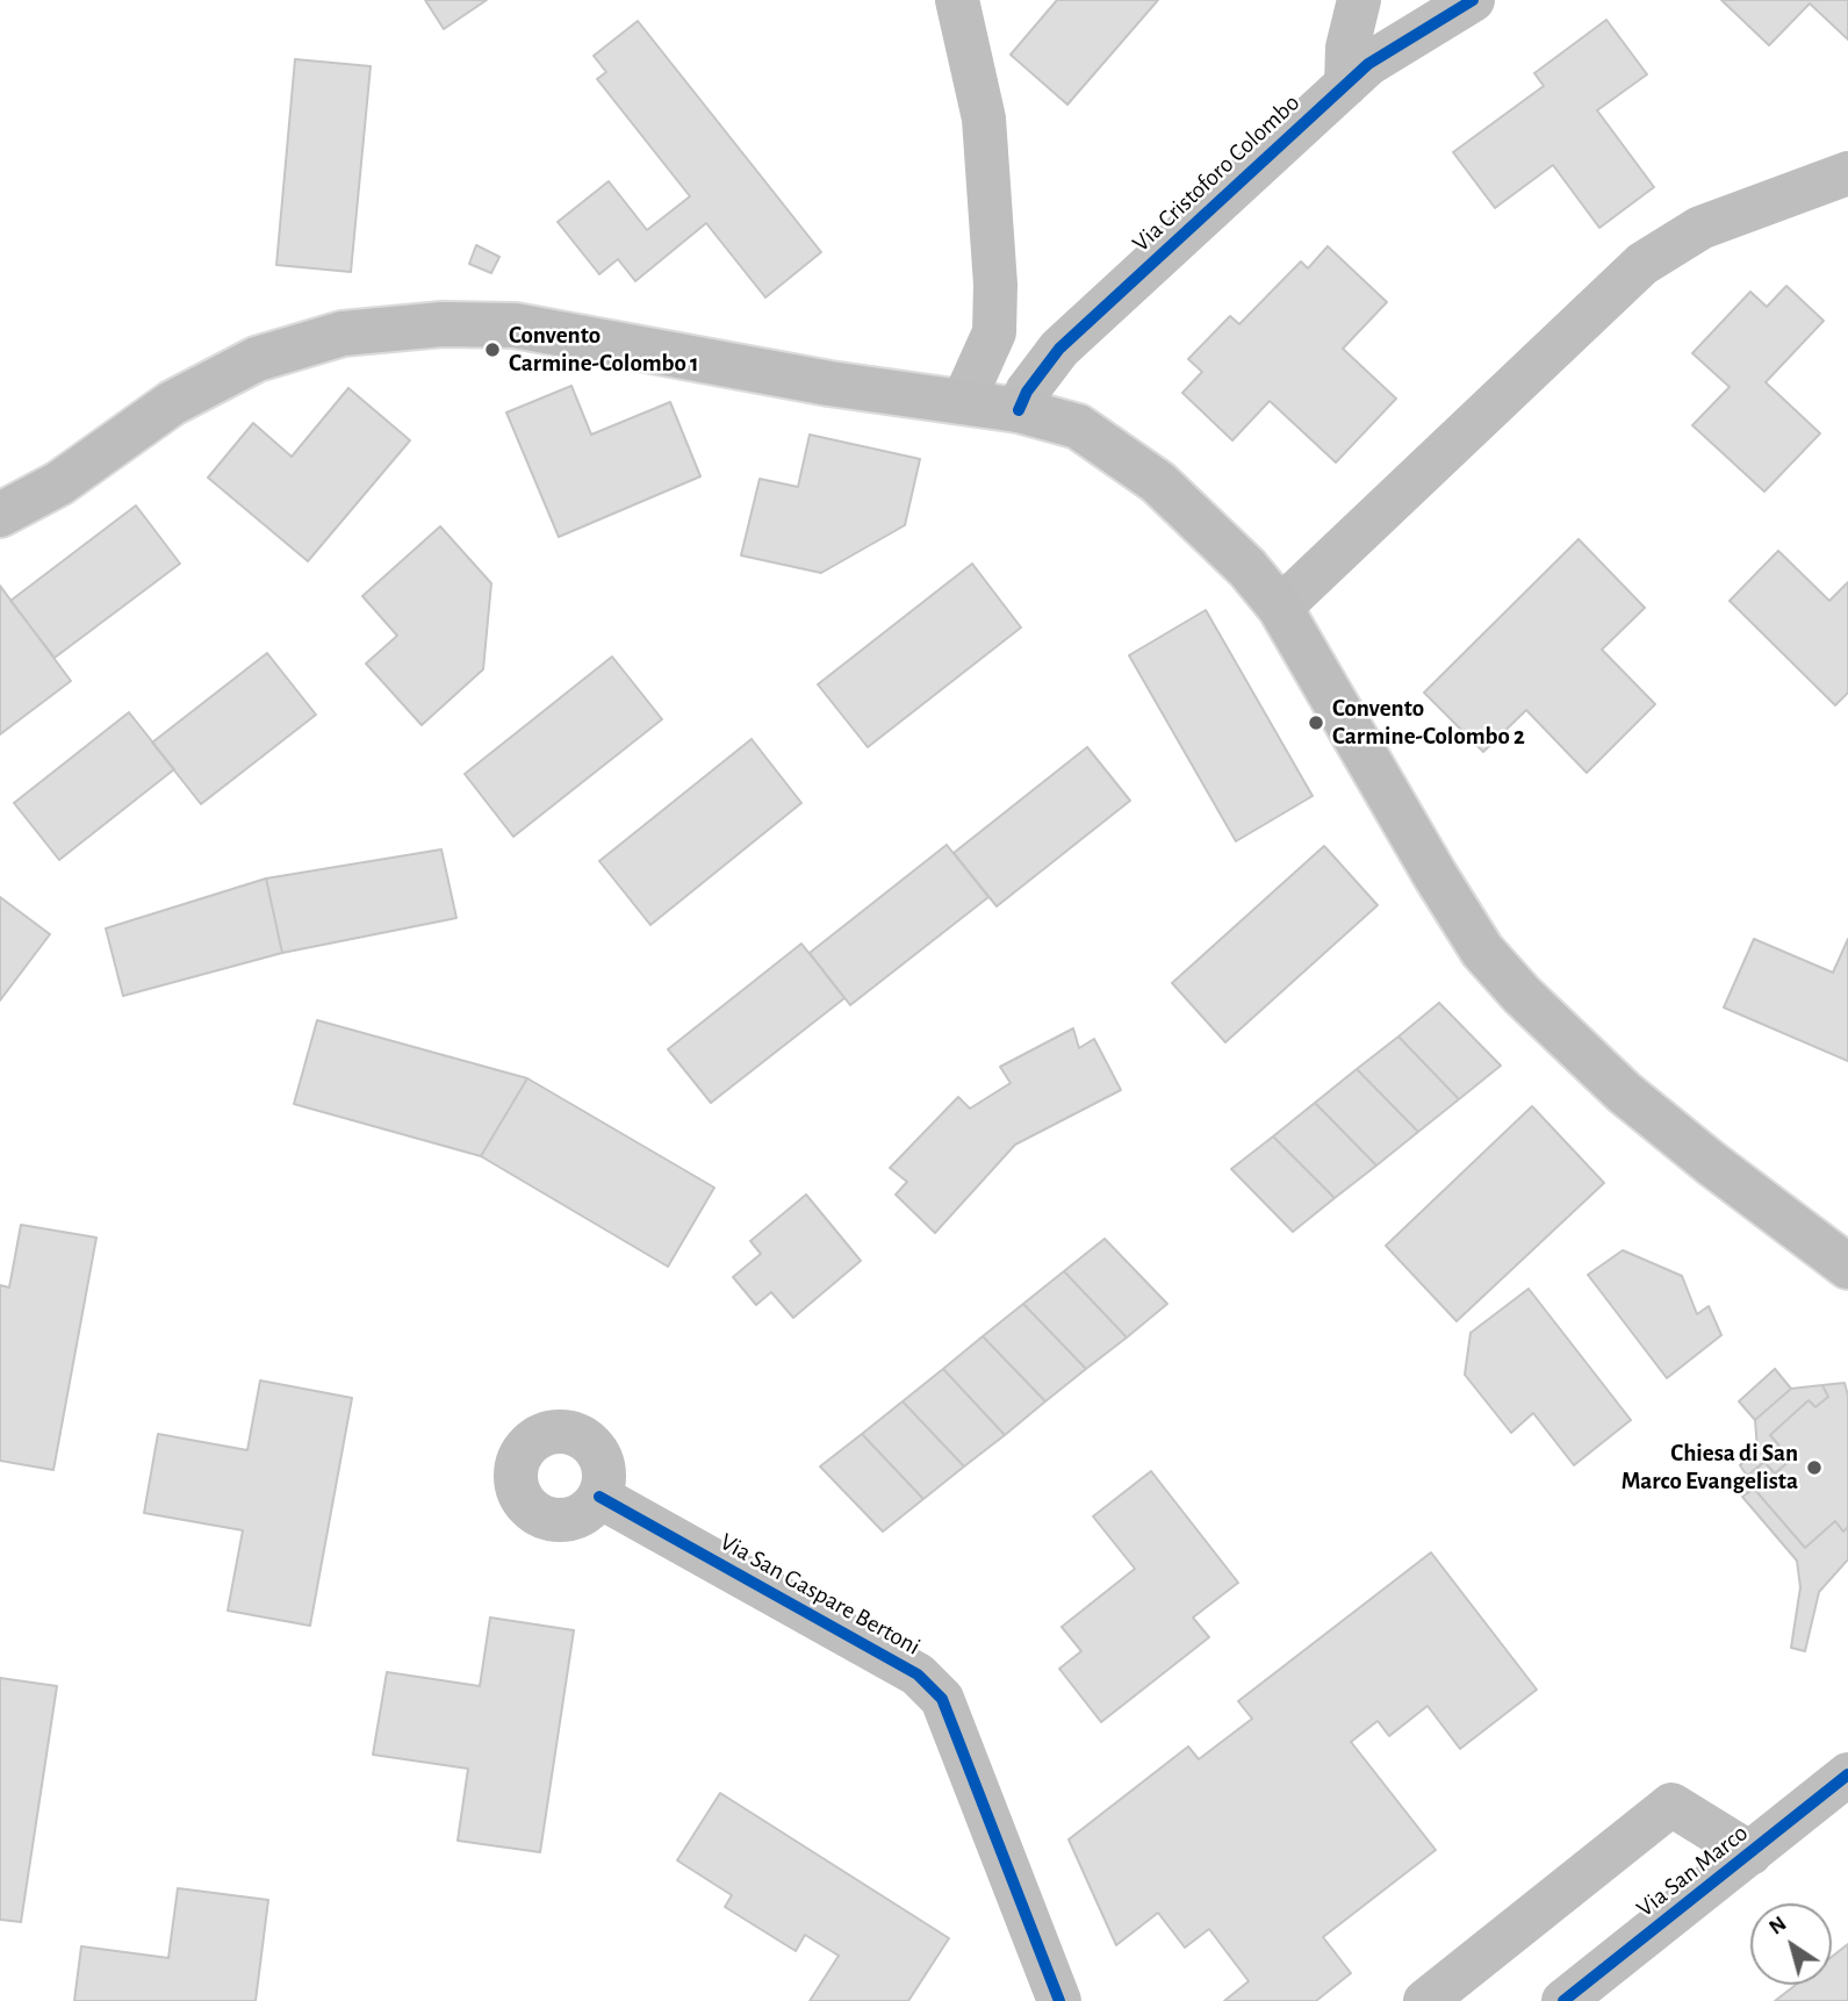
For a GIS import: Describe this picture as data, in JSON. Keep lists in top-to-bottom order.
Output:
{
  "streets": {
    "street": ["Via Cristoforo Colombo", "Via San Gaspare Bertoni", "Via San Marco"]
  },
  "places": ["Convento Carmine-Colombo 1", "Convento Carmine-Colombo 2", "Chiesa di San Marco Evangelista"],
  "north": "top left"
}
